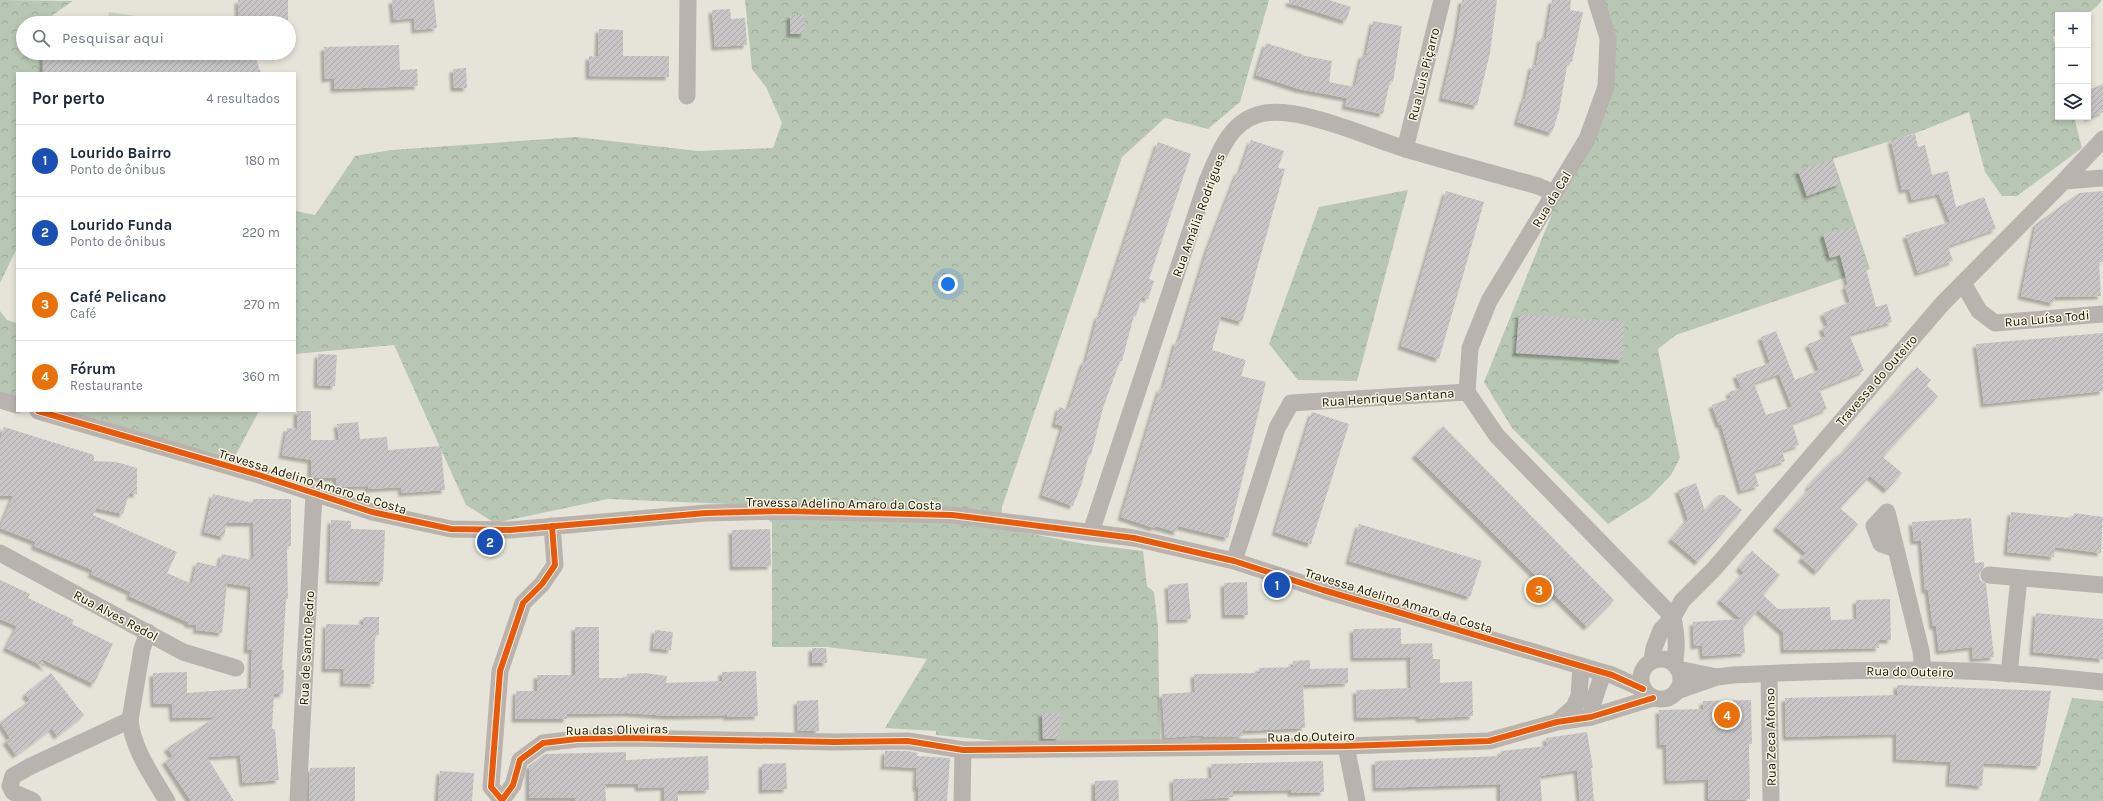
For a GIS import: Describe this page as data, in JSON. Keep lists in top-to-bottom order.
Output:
{
  "streets": {
    "street": [
      "Rua Luis Piçarro",
      "Rua da Cal",
      "Rua Amália Rodrigues",
      "Rua Luísa Todi",
      "Travessa do Outeiro",
      "Rua Henrique Santana",
      "Travessa Adelino Amaro da Costa",
      "Rua Alves Redol",
      "Rua de Santo Pedro",
      "Rua do Outeiro",
      "Rua das Oliveiras",
      "Rua Zeca Afonso"
    ]
  },
  "crossings": [
    ["Rua Luis Piçarro", "Rua Amália Rodrigues"],
    ["Rua da Cal", "Rua Amália Rodrigues"],
    ["Rua da Cal", "Rua Henrique Santana"],
    ["Rua Amália Rodrigues", "Travessa Adelino Amaro da Costa"],
    ["Rua Luísa Todi", "Travessa do Outeiro"],
    ["Travessa do Outeiro", "Rua Henrique Santana"],
    ["Travessa do Outeiro", "Travessa Adelino Amaro da Costa"],
    ["Travessa do Outeiro", "Rua do Outeiro"],
    ["Rua Henrique Santana", "Travessa Adelino Amaro da Costa"],
    ["Travessa Adelino Amaro da Costa", "Rua de Santo Pedro"],
    ["Travessa Adelino Amaro da Costa", "Rua do Outeiro"],
    ["Travessa Adelino Amaro da Costa", "Rua das Oliveiras"],
    ["Rua do Outeiro", "Rua das Oliveiras"],
    ["Rua do Outeiro", "Rua Zeca Afonso"]
  ],
  "page": {
    "map_buttons": ["+", "−"],
    "search": "Pesquisar aqui",
    "heading": ["Por perto", "4 resultados"],
    "list": [
      {
        "mark": "1",
        "name": "Lourido Bairro",
        "note": "Ponto de ônibus",
        "value": "180 m"
      },
      {
        "mark": "2",
        "name": "Lourido Funda",
        "note": "Ponto de ônibus",
        "value": "220 m"
      },
      {
        "mark": "3",
        "name": "Café Pelicano",
        "note": "Café",
        "value": "270 m"
      },
      {
        "mark": "4",
        "name": "Fórum",
        "note": "Restaurante",
        "value": "360 m"
      }
    ],
    "pins": [
      "2",
      "1",
      "3",
      "4"
    ]
  }
}
